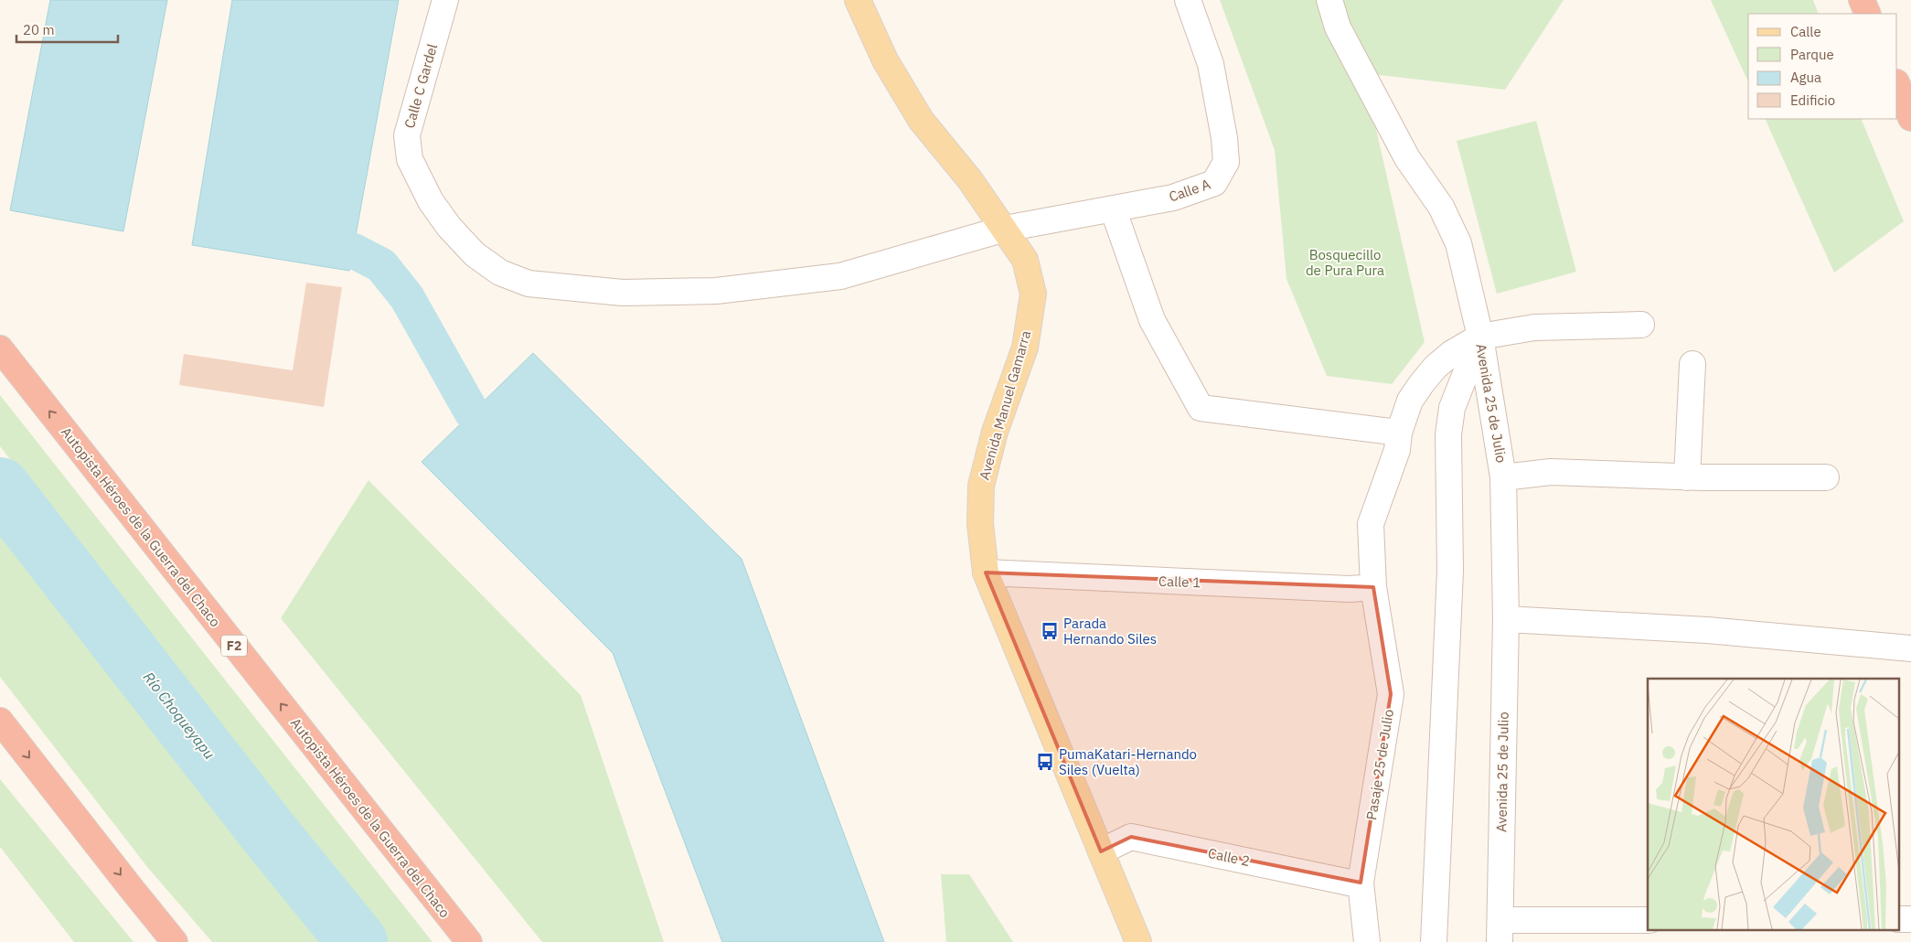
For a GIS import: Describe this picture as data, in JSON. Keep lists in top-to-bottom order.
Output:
{
  "streets": {
    "highway": ["Autopista Héroes de la Guerra del Chaco", "F2"],
    "main road": ["Avenida Manuel Gamarra"],
    "street": [
      "Calle C Gardel",
      "Calle A",
      "Avenida 25 de Julio",
      "Calle 1",
      "Pasaje 25 de Julio",
      "Calle 2"
    ]
  },
  "crossings": [
    ["Calle C Gardel", "Calle A"],
    ["Calle C Gardel", "Avenida Manuel Gamarra"],
    ["Calle A", "Avenida Manuel Gamarra"],
    ["Avenida 25 de Julio", "Pasaje 25 de Julio"],
    ["Avenida Manuel Gamarra", "Calle 1"],
    ["Avenida Manuel Gamarra", "Calle 2"],
    ["Calle 1", "Pasaje 25 de Julio"],
    ["Pasaje 25 de Julio", "Calle 2"]
  ],
  "one_way": ["Autopista Héroes de la Guerra del Chaco"],
  "water": ["Río Choqueyapu"],
  "parks": ["Bosquecillo de Pura Pura"],
  "places": {
    "bus stop": ["Parada Hernando Siles", "PumaKatari-Hernando Siles (Vuelta)"]
  },
  "legend": [
    "Calle",
    "Parque",
    "Agua",
    "Edificio"
  ],
  "scale_bar": "20 m"
}
